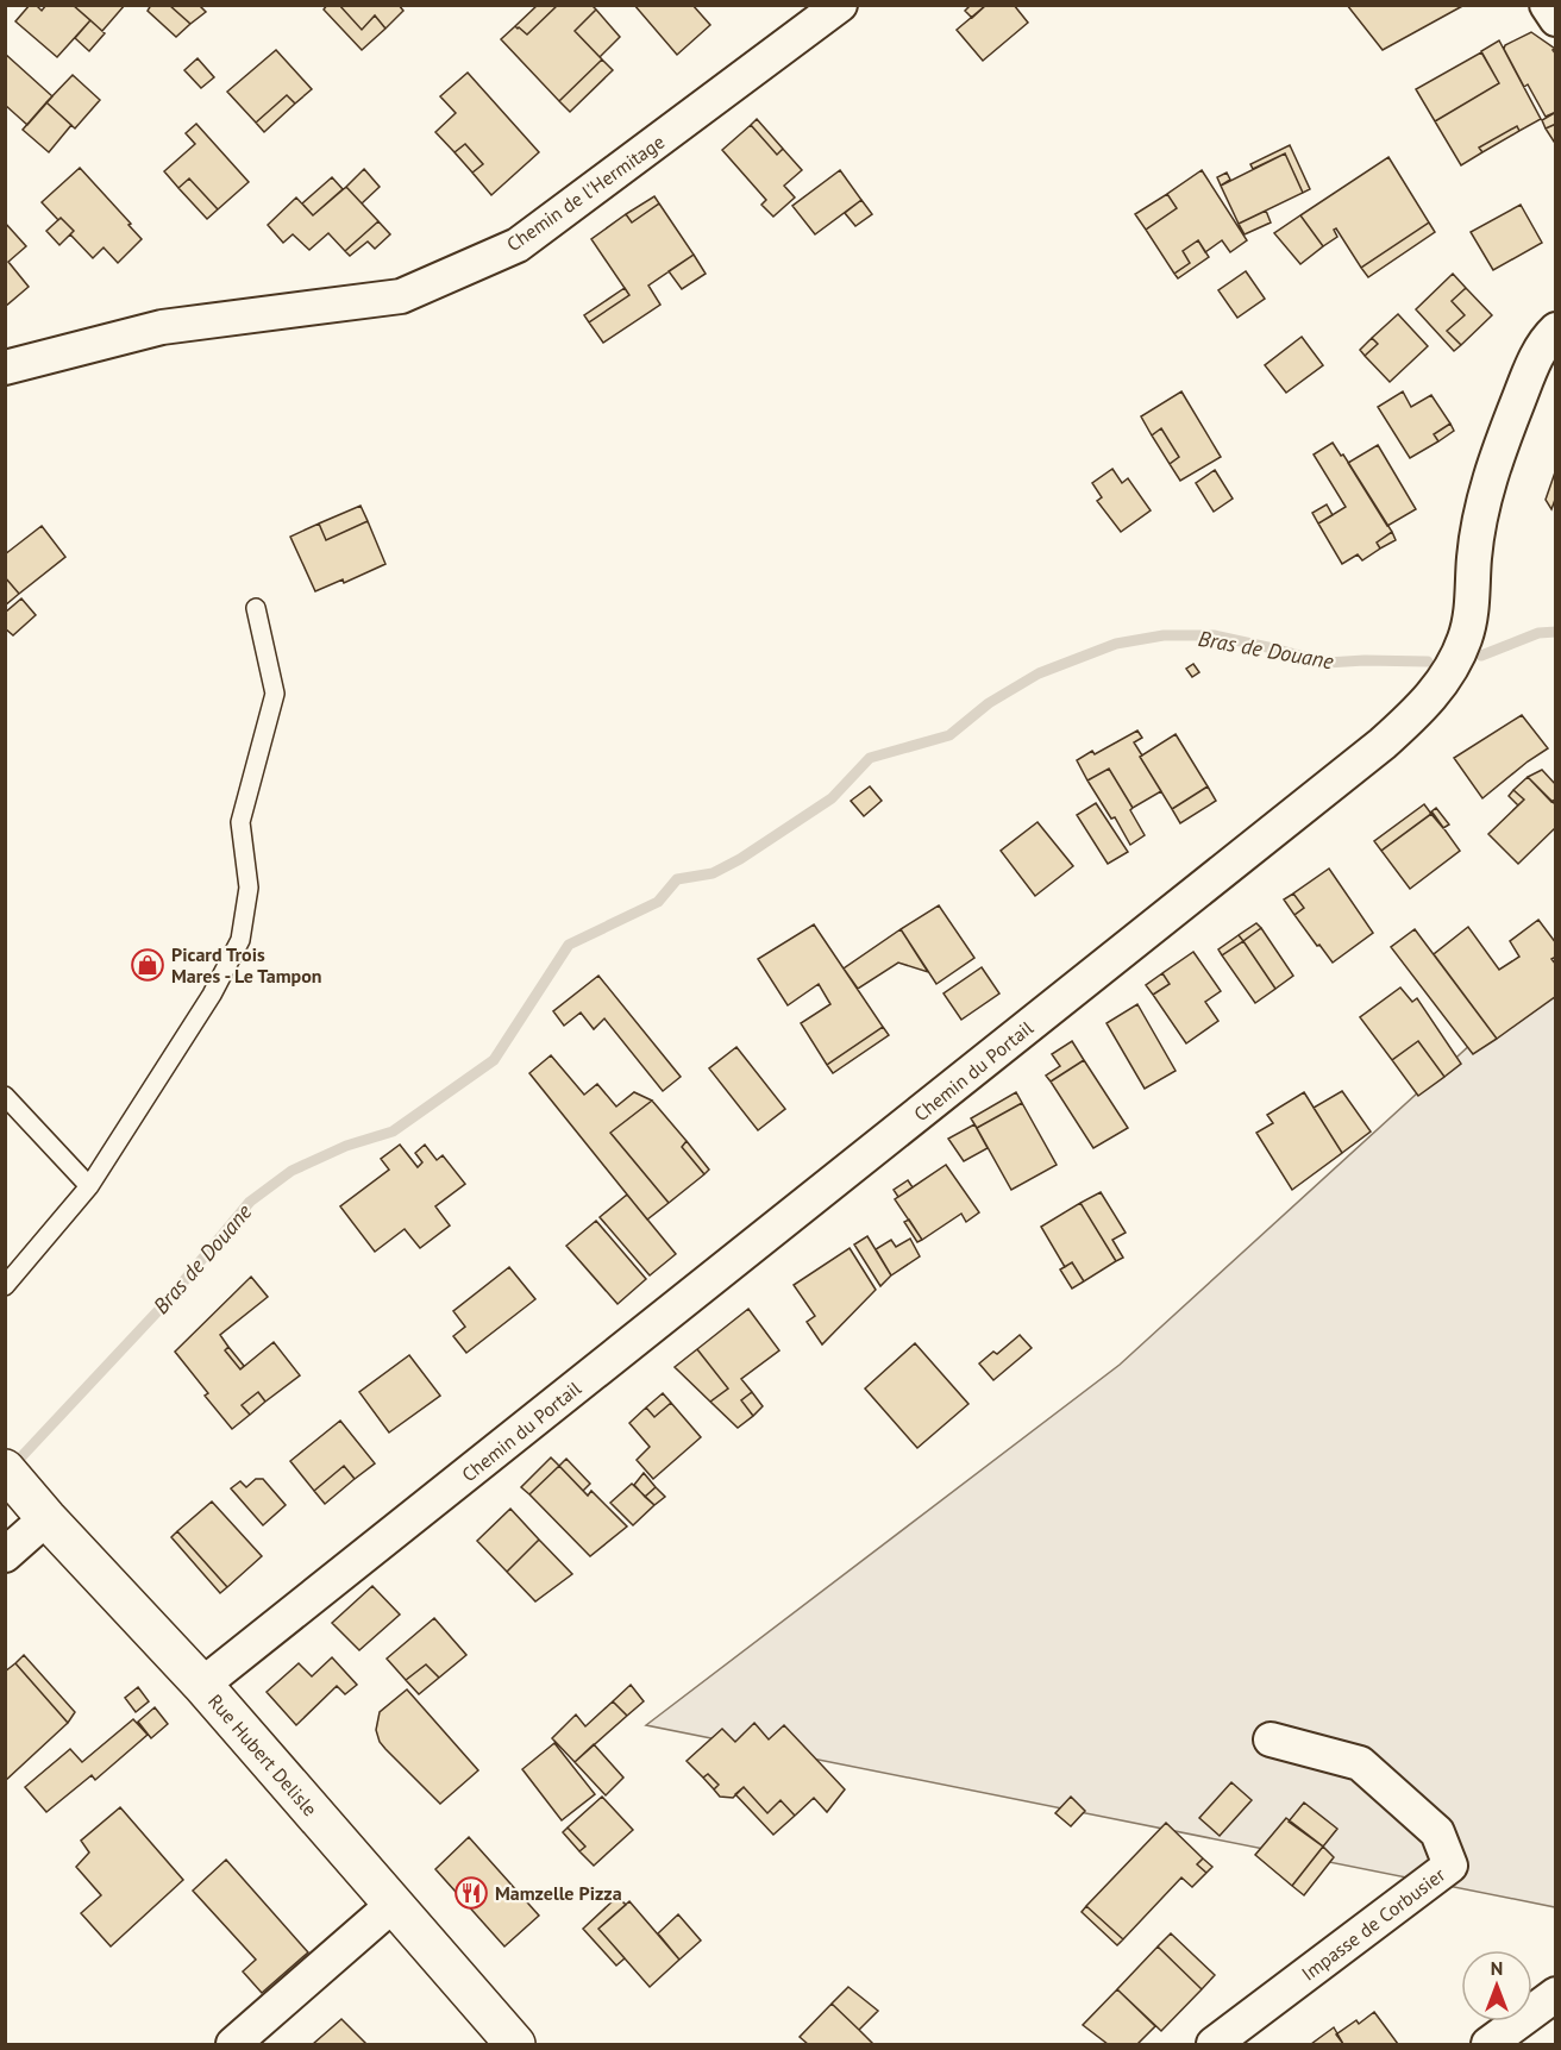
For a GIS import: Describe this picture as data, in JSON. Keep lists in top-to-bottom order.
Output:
{
  "streets": {
    "main road": ["Rue Hubert Delisle"],
    "street": ["Chemin de l'Hermitage", "Chemin du Portail", "Impasse de Corbusier"]
  },
  "crossings": [
    ["Chemin du Portail", "Rue Hubert Delisle"]
  ],
  "water": ["Bras de Douane"],
  "places": {
    "shop": ["Picard Trois Mares - Le Tampon"],
    "restaurant": ["Mamzelle Pizza"]
  },
  "north": "top"
}
